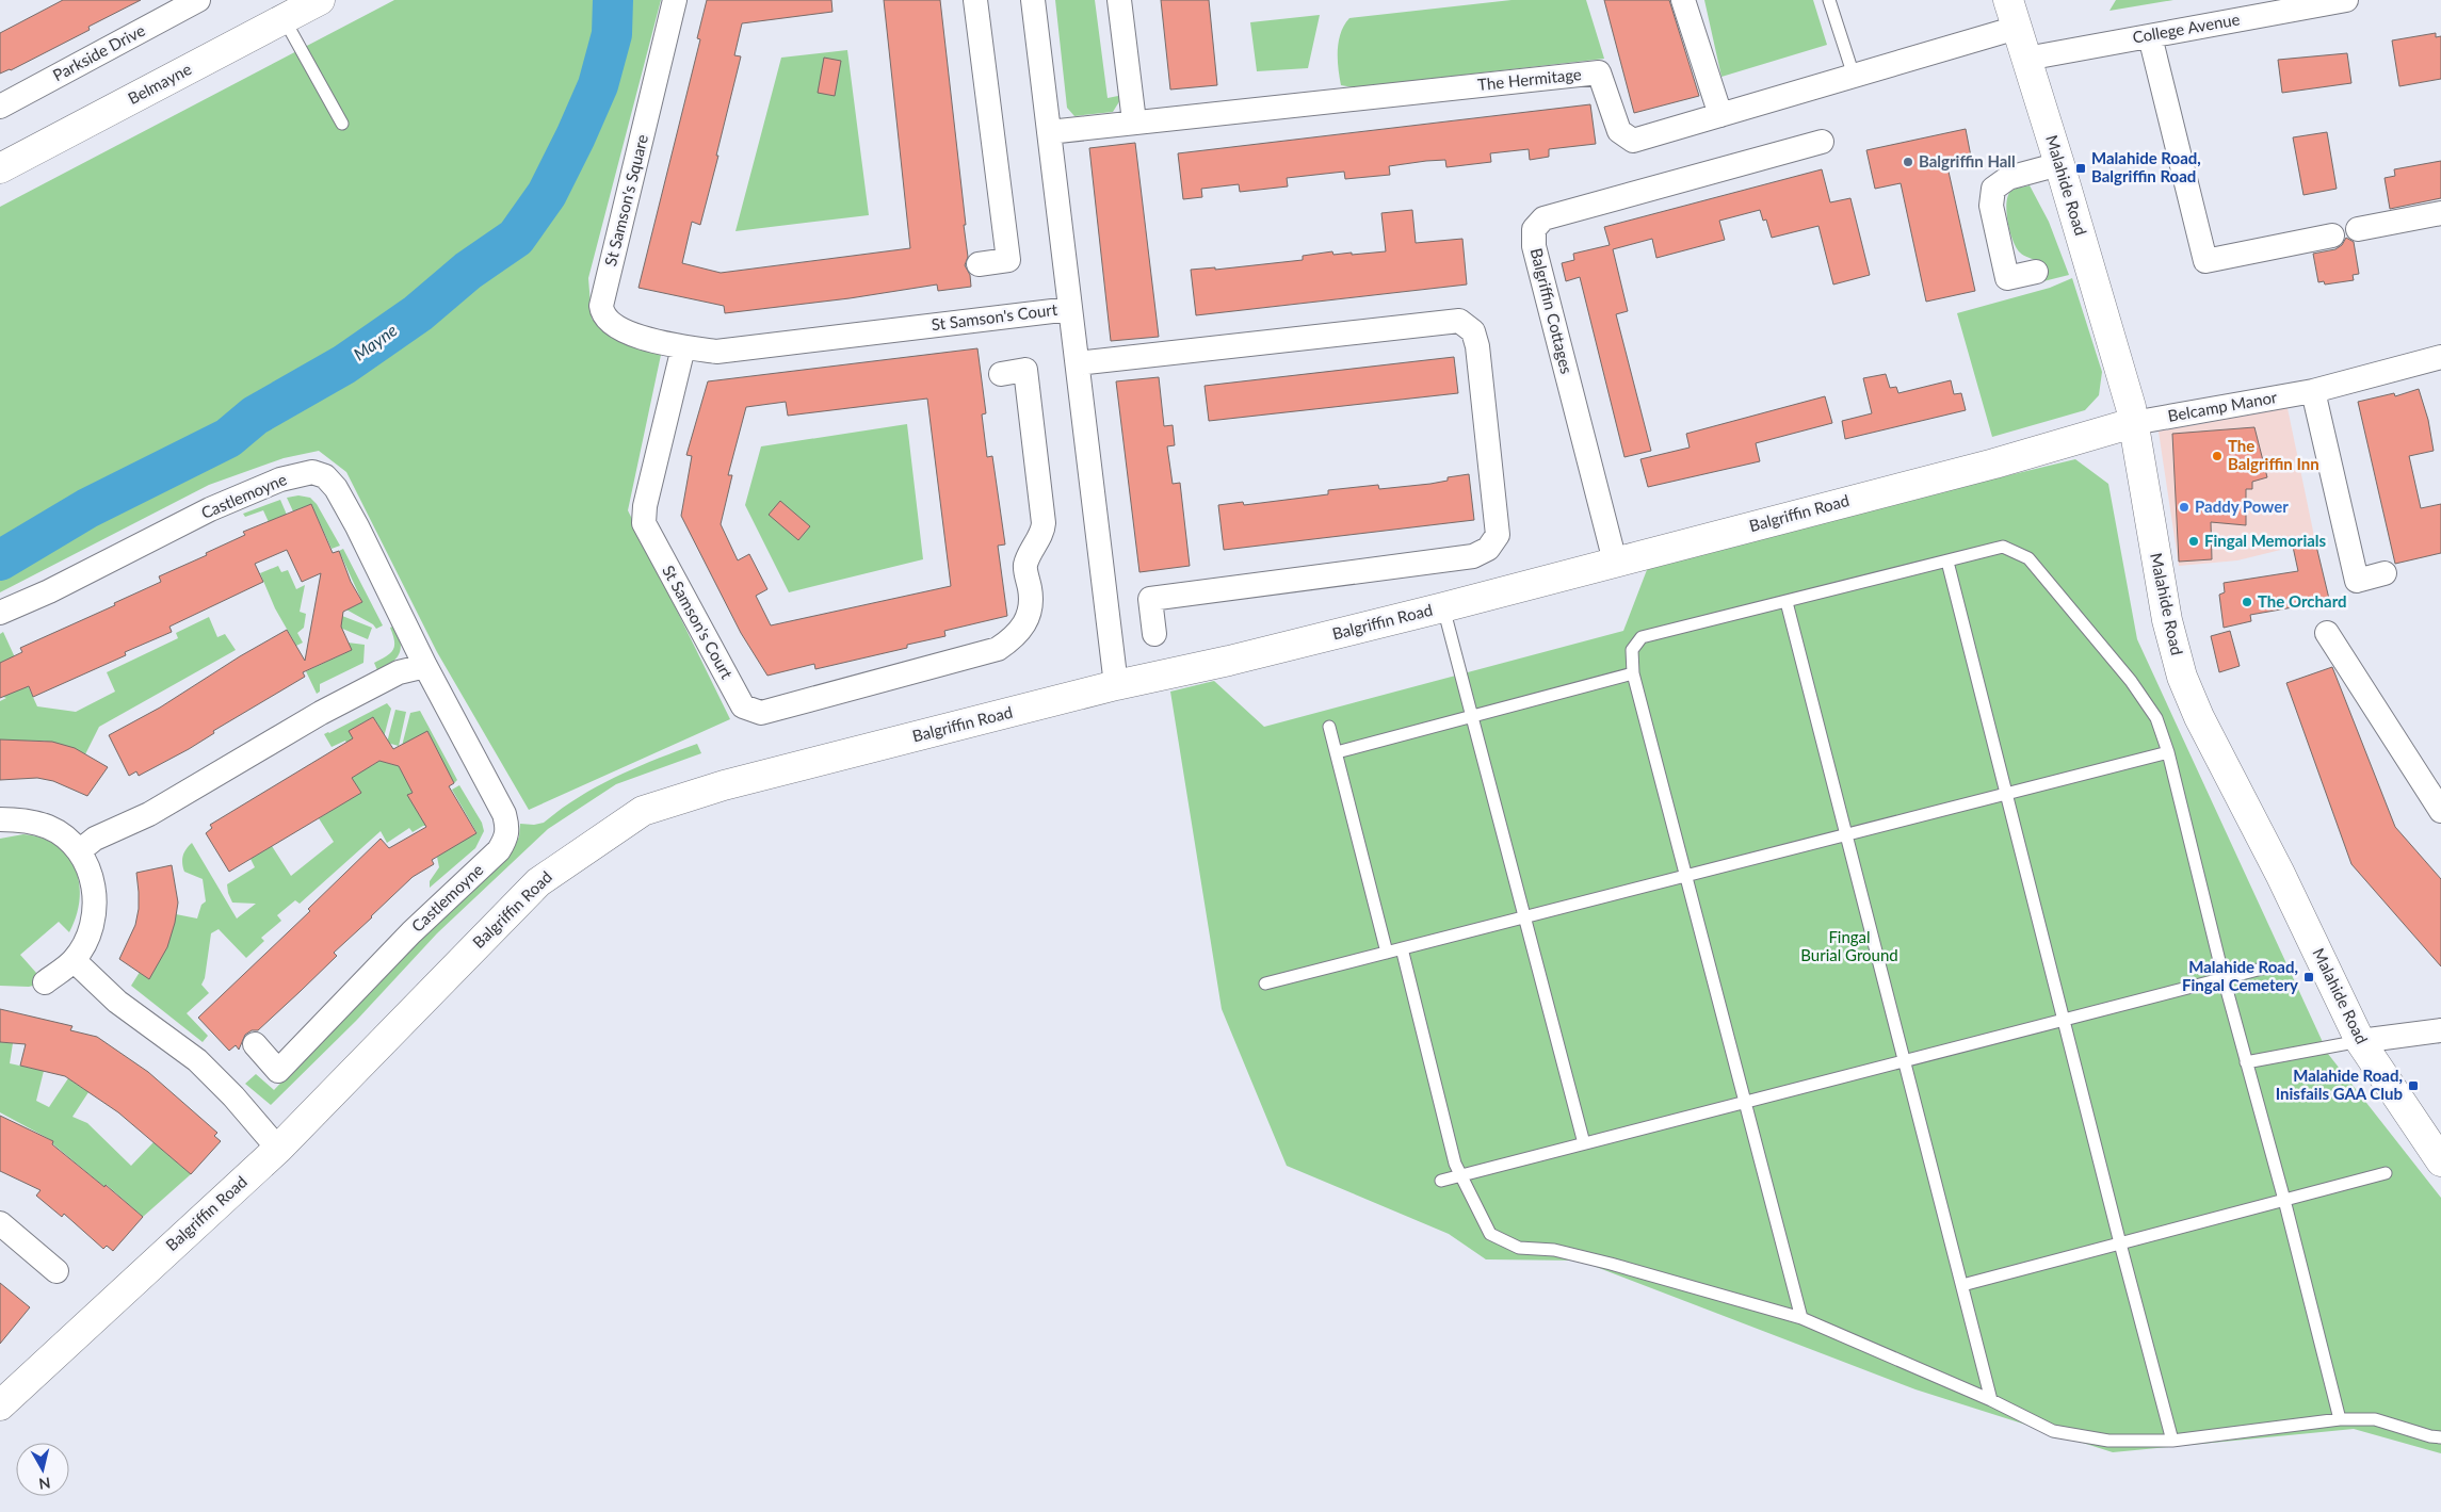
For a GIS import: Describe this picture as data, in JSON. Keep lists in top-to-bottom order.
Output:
{
  "streets": {
    "main road": ["Belmayne", "Malahide Road", "Balgriffin Road"],
    "street": [
      "College Avenue",
      "Parkside Drive",
      "The Hermitage",
      "St Samson's Square",
      "Balgriffin Cottages",
      "St Samson's Court",
      "Belcamp Manor",
      "Castlemoyne"
    ]
  },
  "crossings": [
    ["College Avenue", "Malahide Road"],
    ["The Hermitage", "Malahide Road"],
    ["Malahide Road", "Belcamp Manor"],
    ["Malahide Road", "Balgriffin Road"],
    ["St Samson's Square", "St Samson's Court"],
    ["Balgriffin Cottages", "Balgriffin Road"],
    ["Belcamp Manor", "Balgriffin Road"]
  ],
  "water": ["Mayne"],
  "parks": ["Fingal Burial Ground"],
  "places": {
    "other": [
      "Balgriffin Hall",
      "The Balgriffin Inn",
      "Paddy Power",
      "Fingal Memorials",
      "The Orchard"
    ],
    "transit": ["Malahide Road, Balgriffin Road", "Malahide Road, Fingal Cemetery", "Malahide Road, Inisfails GAA Club"]
  },
  "north": "bottom"
}
